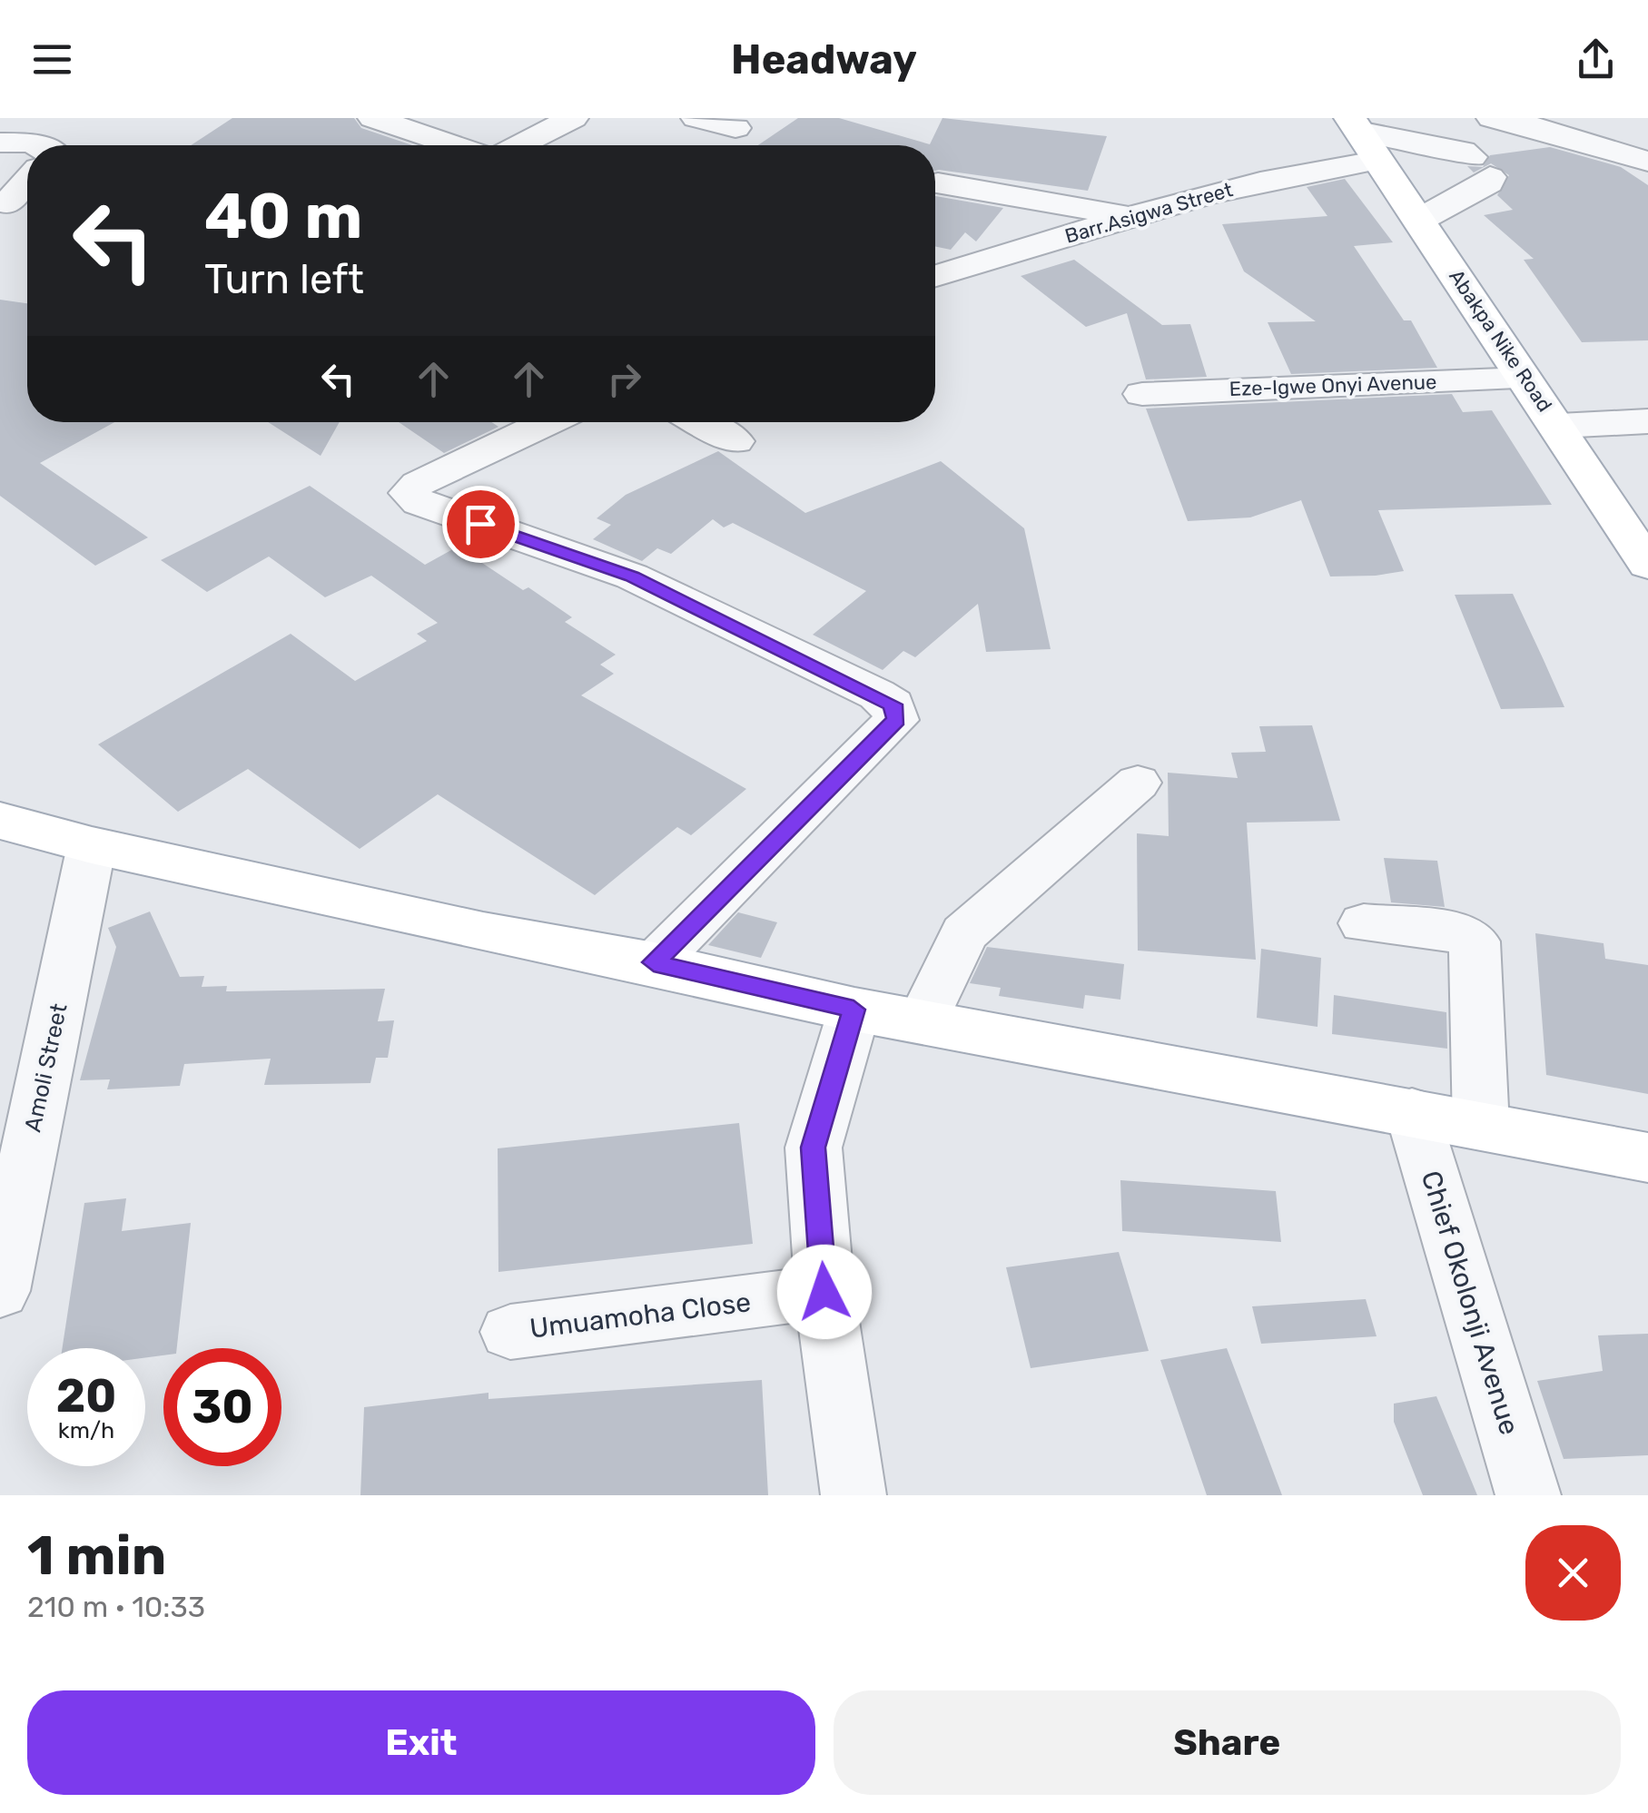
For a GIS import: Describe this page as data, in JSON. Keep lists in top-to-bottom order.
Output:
{
  "streets": {
    "main road": ["Abakpa Nike Road"],
    "street": [
      "Barr.Asigwa Street",
      "Eze-Igwe Onyi Avenue",
      "Amoli Street",
      "Chief Okolonji Avenue",
      "Umuamoha Close"
    ]
  },
  "crossings": [
    ["Barr.Asigwa Street", "Abakpa Nike Road"],
    ["Abakpa Nike Road", "Eze-Igwe Onyi Avenue"]
  ],
  "page": {
    "header": "Headway",
    "turn": ["40 m", "Turn left"],
    "speed": "20 km/h",
    "limit": "30",
    "heading": ["1 min", "210 m · 10:33"],
    "buttons": ["Exit", "Share"]
  }
}
